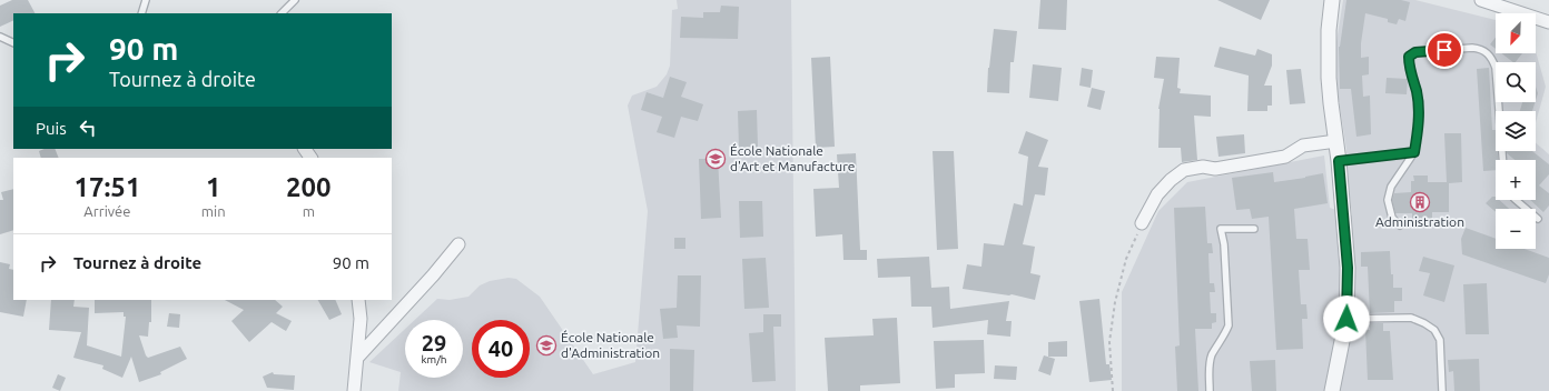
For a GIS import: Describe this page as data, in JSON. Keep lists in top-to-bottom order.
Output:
{
  "places": {
    "school or university": ["École Nationale d'Art et Manufacture", "École Nationale d'Administration"],
    "building": ["Administration"]
  },
  "north": "bottom left",
  "page": {
    "map_buttons": ["+", "−"],
    "turn": ["90 m", "Tournez à droite"],
    "then": "Puis",
    "eta": [
      "17:51",
      "Arrivée",
      "1",
      "min",
      "200",
      "m"
    ],
    "list": [
      {
        "name": "Tournez à droite",
        "value": "90 m"
      }
    ],
    "speed": "29 km/h",
    "limit": "40"
  }
}
